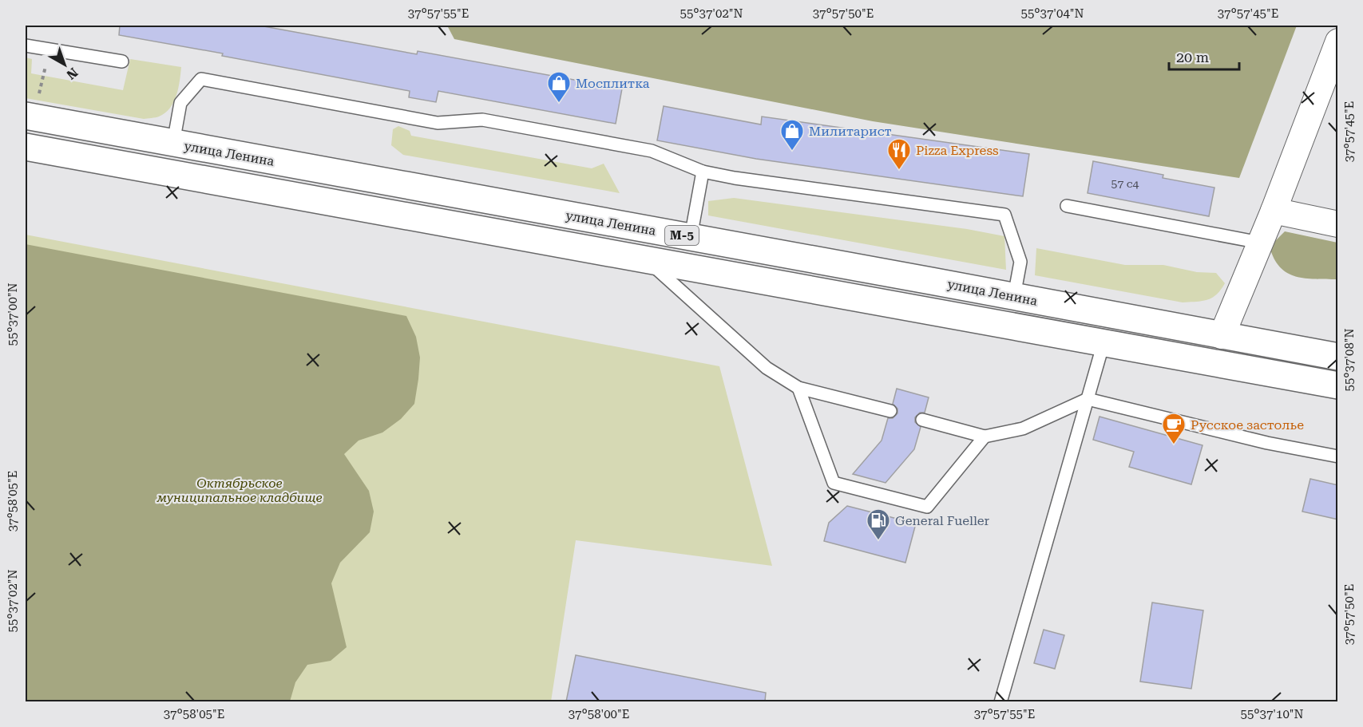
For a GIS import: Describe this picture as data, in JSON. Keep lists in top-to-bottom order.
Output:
{
  "streets": {
    "main road": ["улица Ленина", "М-5"]
  },
  "parks": ["Октябрьское муниципальное кладбище"],
  "places": {
    "shop": ["Мосплитка", "Милитарист"],
    "restaurant": ["Pizza Express"],
    "cafe": ["Русское застолье"],
    "fuel station": ["General Fueller"]
  },
  "house_numbers": ["57 с4"],
  "scale_bar": "20 m",
  "north": "bottom right",
  "coordinates": [
    "37°57'55\"E",
    "55°37'02\"N",
    "37°57'50\"E",
    "55°37'04\"N",
    "37°57'45\"E",
    "55°37'00\"N",
    "55°37'08\"N",
    "37°58'05\"E",
    "37°58'00\"E",
    "55°37'10\"N"
  ]
}
